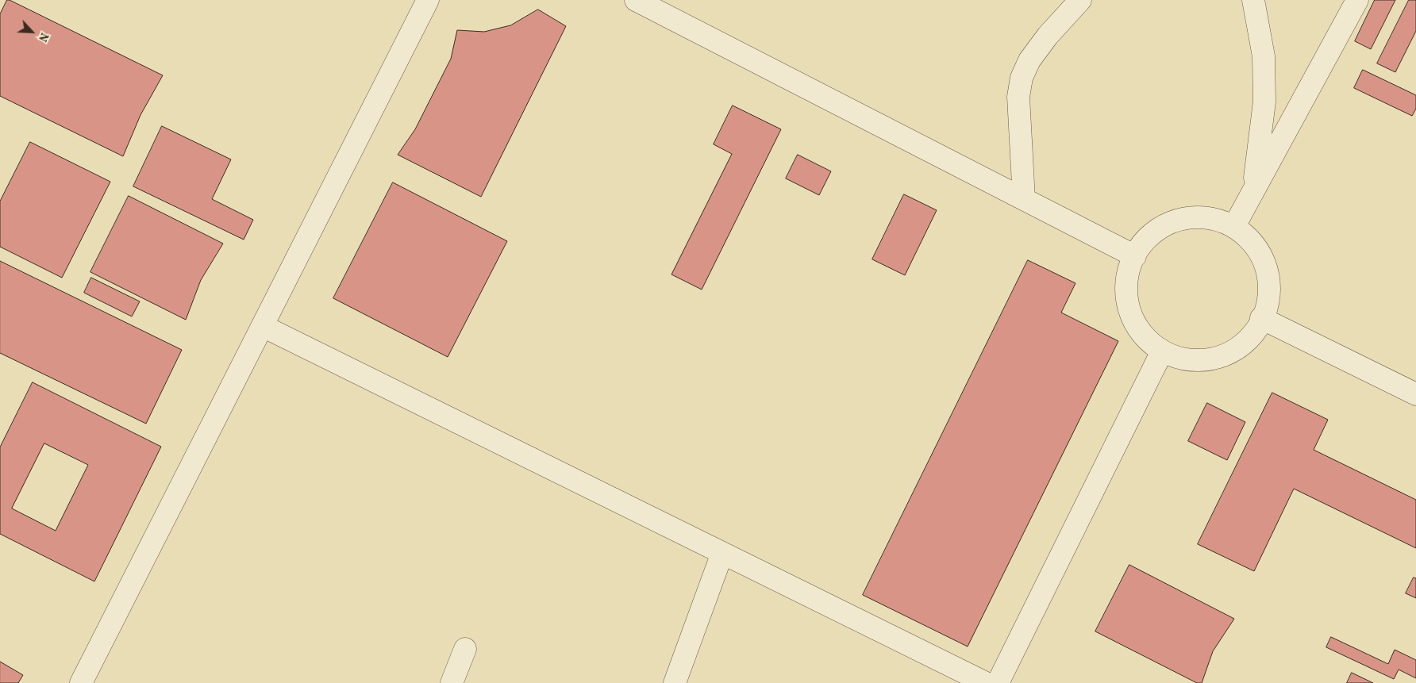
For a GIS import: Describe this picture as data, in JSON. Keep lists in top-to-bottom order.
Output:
{
  "north": "bottom right"
}
